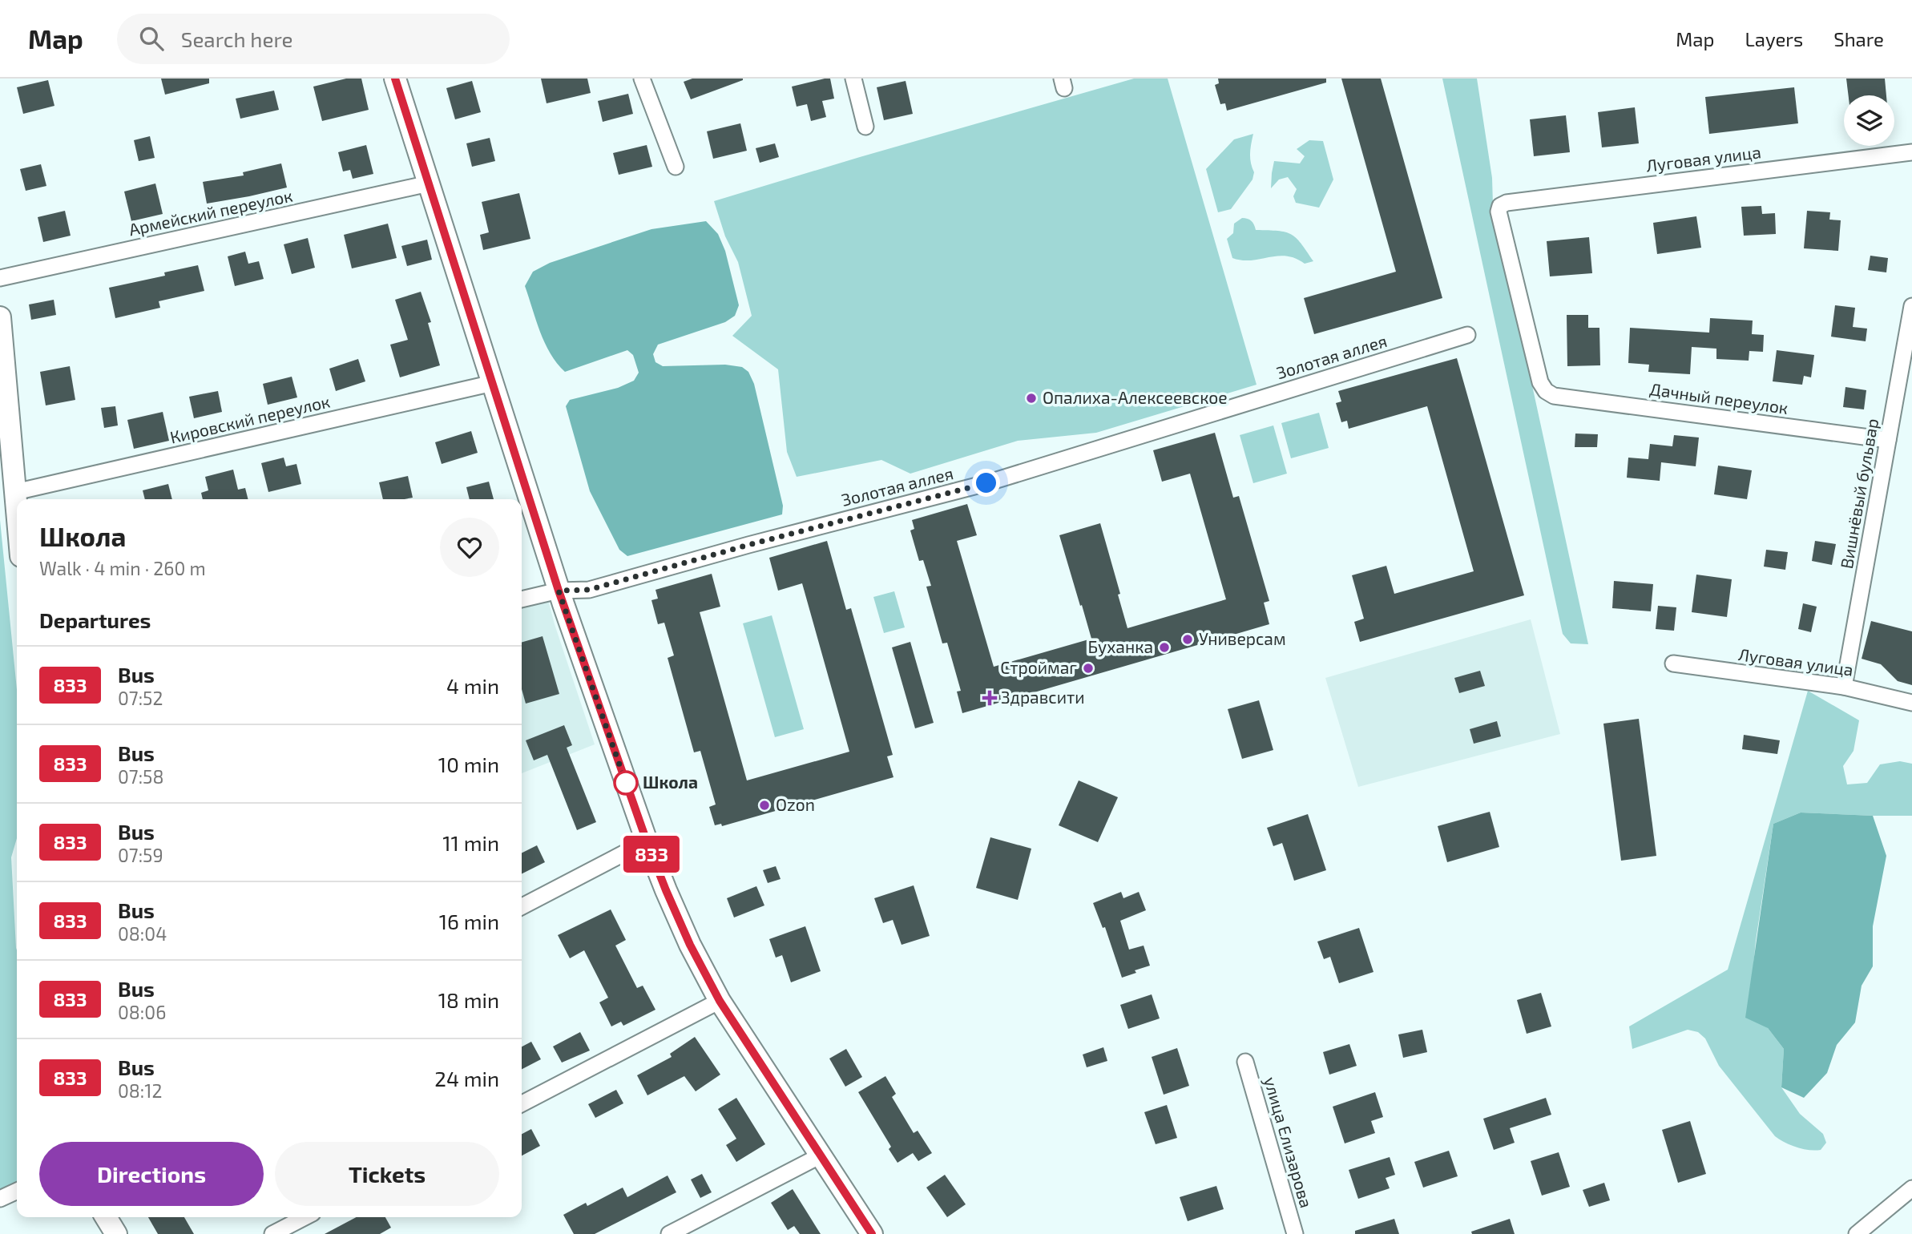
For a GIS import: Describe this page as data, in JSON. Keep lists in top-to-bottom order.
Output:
{
  "streets": {
    "street": [
      "Луговая улица",
      "Армейский переулок",
      "Золотая аллея",
      "Дачный переулок",
      "Кировский переулок",
      "Вишнёвый бульвар",
      "улица Елизарова"
    ]
  },
  "crossings": [
    ["Луговая улица", "Дачный переулок"],
    ["Луговая улица", "Вишнёвый бульвар"],
    ["Дачный переулок", "Вишнёвый бульвар"]
  ],
  "places": {
    "other": [
      "Опалиха-Алексеевское",
      "Универсам",
      "Буханка",
      "Строймаг",
      "Школа",
      "Ozon"
    ],
    "health": ["Здравсити"]
  },
  "lines": ["bus line 833"],
  "page": {
    "header": "Map",
    "search": "Search here",
    "nav": ["Map", "Layers", "Share"],
    "on_map": "833",
    "heading": [
      ["Школа", "Walk · 4 min · 260 m"],
      "Departures"
    ],
    "list": [
      {
        "mark": "833",
        "name": "Bus",
        "note": "07:52",
        "value": "4 min"
      },
      {
        "mark": "833",
        "name": "Bus",
        "note": "07:58",
        "value": "10 min"
      },
      {
        "mark": "833",
        "name": "Bus",
        "note": "07:59",
        "value": "11 min"
      },
      {
        "mark": "833",
        "name": "Bus",
        "note": "08:04",
        "value": "16 min"
      },
      {
        "mark": "833",
        "name": "Bus",
        "note": "08:06",
        "value": "18 min"
      },
      {
        "mark": "833",
        "name": "Bus",
        "note": "08:12",
        "value": "24 min"
      }
    ],
    "buttons": ["Directions", "Tickets"]
  }
}
